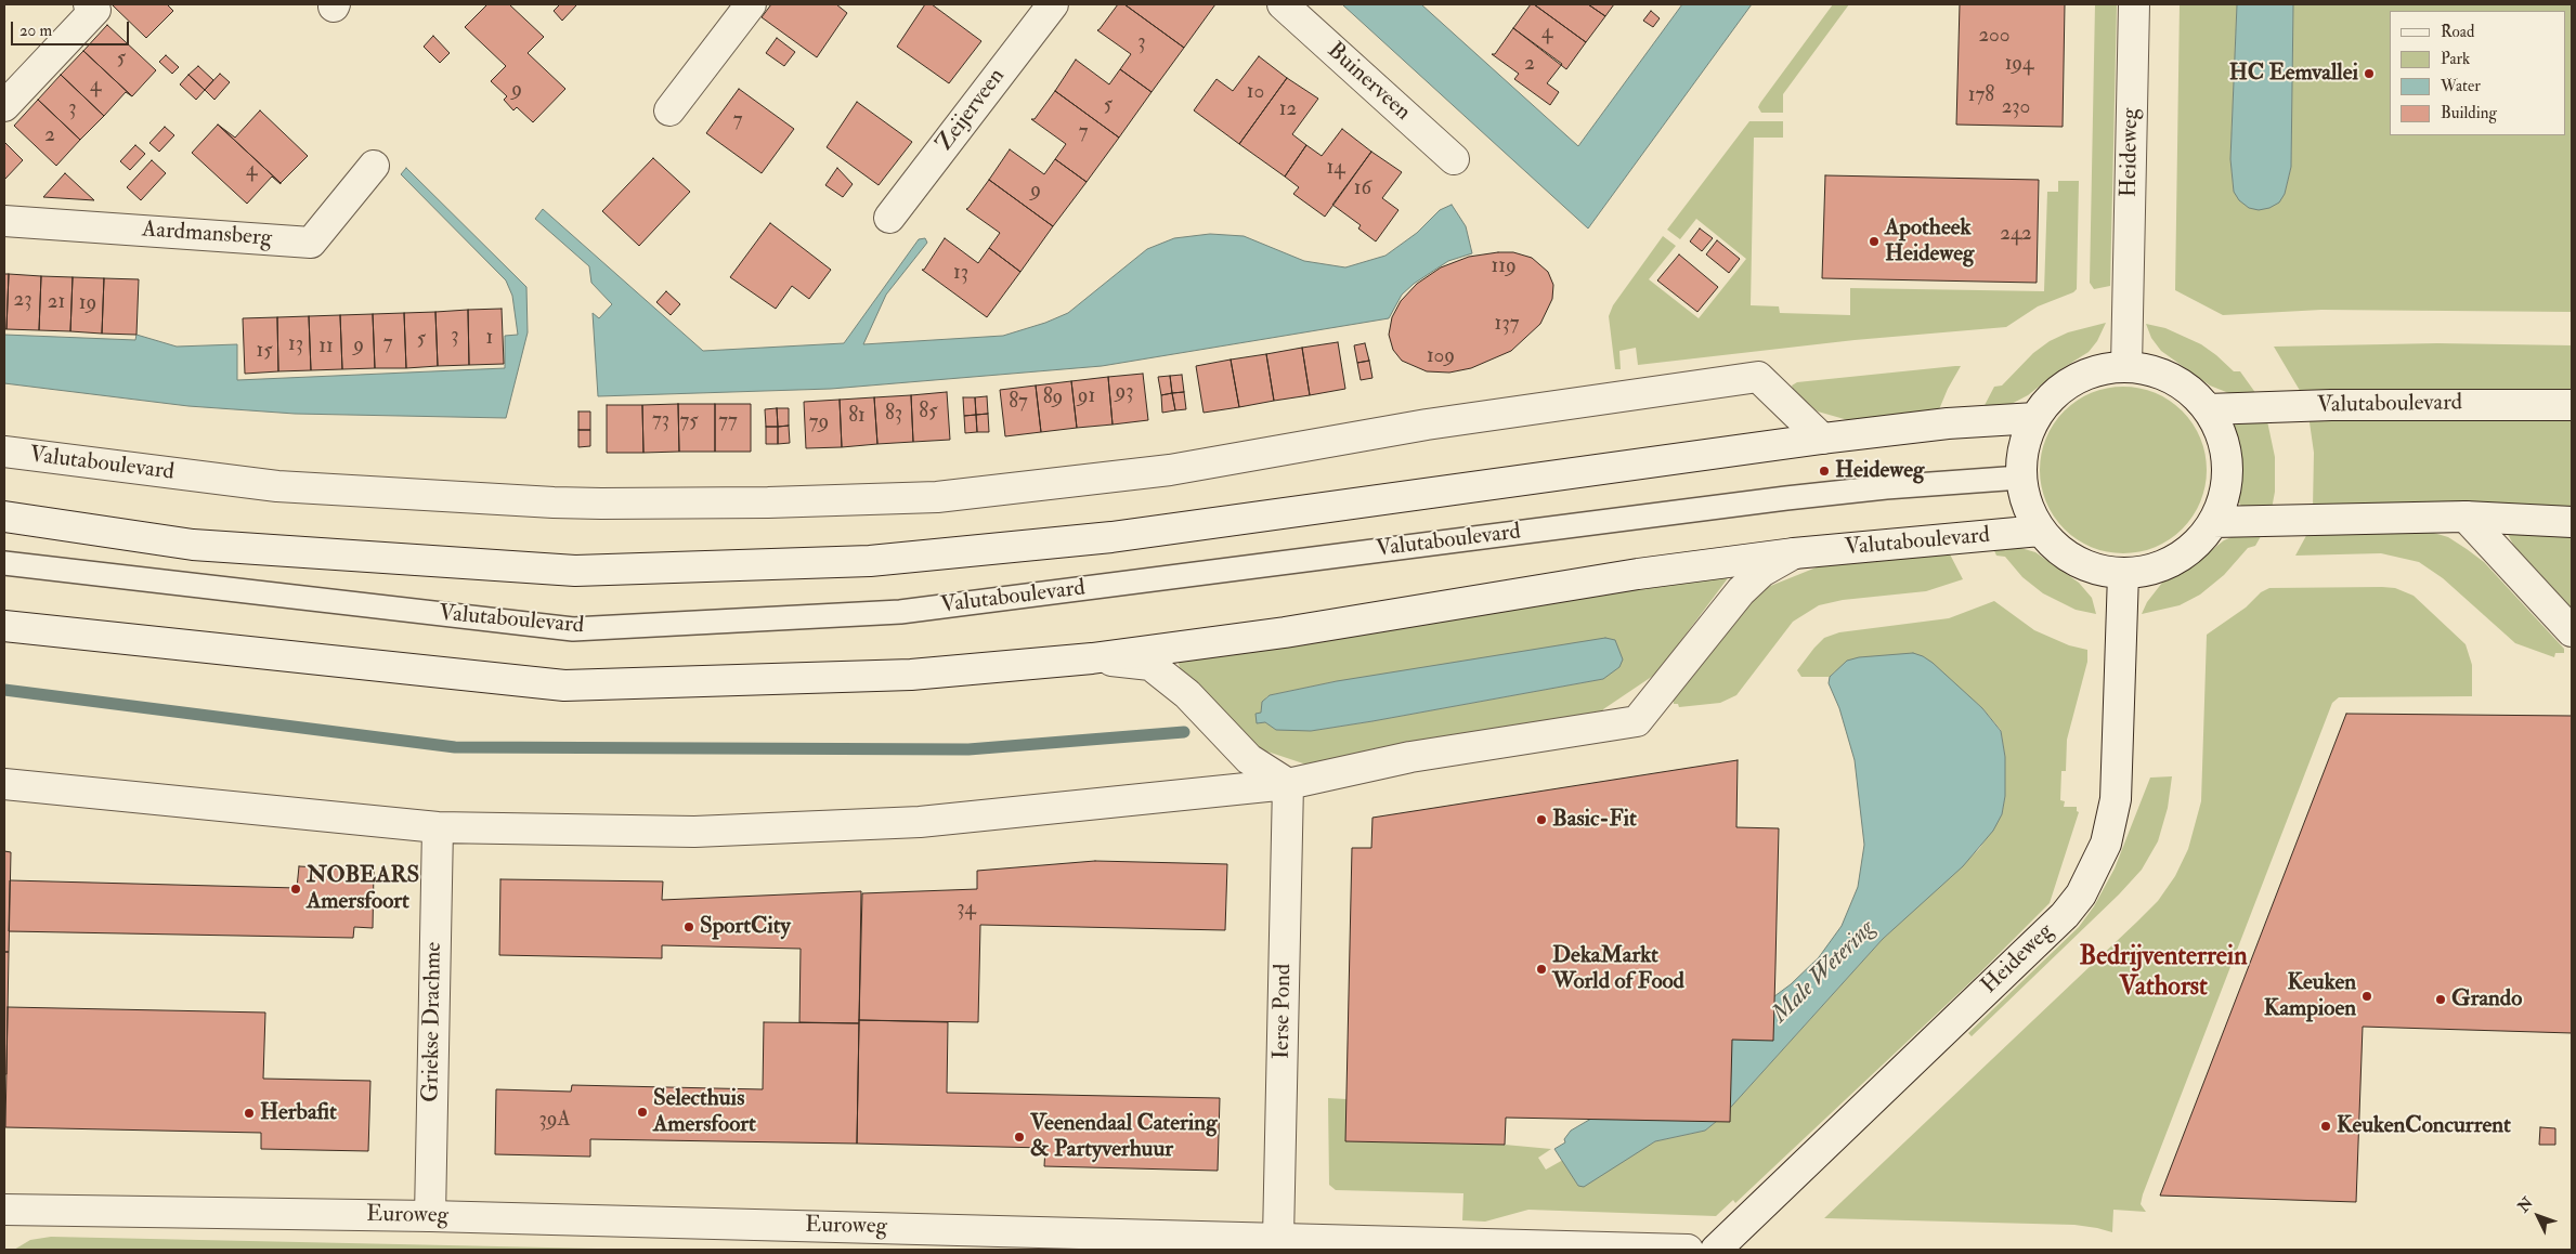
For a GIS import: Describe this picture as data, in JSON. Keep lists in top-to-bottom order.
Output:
{
  "streets": {
    "street": [
      "Buinerveen",
      "Zeijerveen",
      "Heideweg",
      "Aardmansberg",
      "Valutaboulevard",
      "Ierse Pond",
      "Griekse Drachme",
      "Euroweg"
    ]
  },
  "crossings": [
    ["Valutaboulevard", "Ierse Pond"],
    ["Valutaboulevard", "Griekse Drachme"],
    ["Ierse Pond", "Euroweg"],
    ["Griekse Drachme", "Euroweg"]
  ],
  "districts": ["Bedrijventerrein Vathorst"],
  "water": ["Male Wetering"],
  "places": [
    "HC Eemvallei",
    "Apotheek Heideweg",
    "Heideweg",
    "Basic-Fit",
    "NOBEARS Amersfoort",
    "SportCity",
    "DekaMarkt World of Food",
    "Keuken Kampioen",
    "Grando",
    "Selecthuis Amersfoort",
    "Herbafit",
    "KeukenConcurrent",
    "Veenendaal Catering & Partyverhuur"
  ],
  "house_numbers": [
    "4",
    "200",
    "3",
    "5",
    "2",
    "194",
    "4",
    "9",
    "10",
    "178",
    "5",
    "230",
    "3",
    "12",
    "7",
    "7",
    "2",
    "14",
    "4",
    "16",
    "9",
    "242",
    "119",
    "13",
    "23",
    "21",
    "19",
    "137",
    "3",
    "1",
    "5",
    "7",
    "13",
    "9",
    "11",
    "15",
    "109",
    "93",
    "91",
    "89",
    "87",
    "85",
    "83",
    "81",
    "73",
    "75",
    "77",
    "79",
    "34",
    "39A"
  ],
  "legend": [
    "Road",
    "Park",
    "Water",
    "Building"
  ],
  "scale_bar": "20 m",
  "north": "top left"
}
